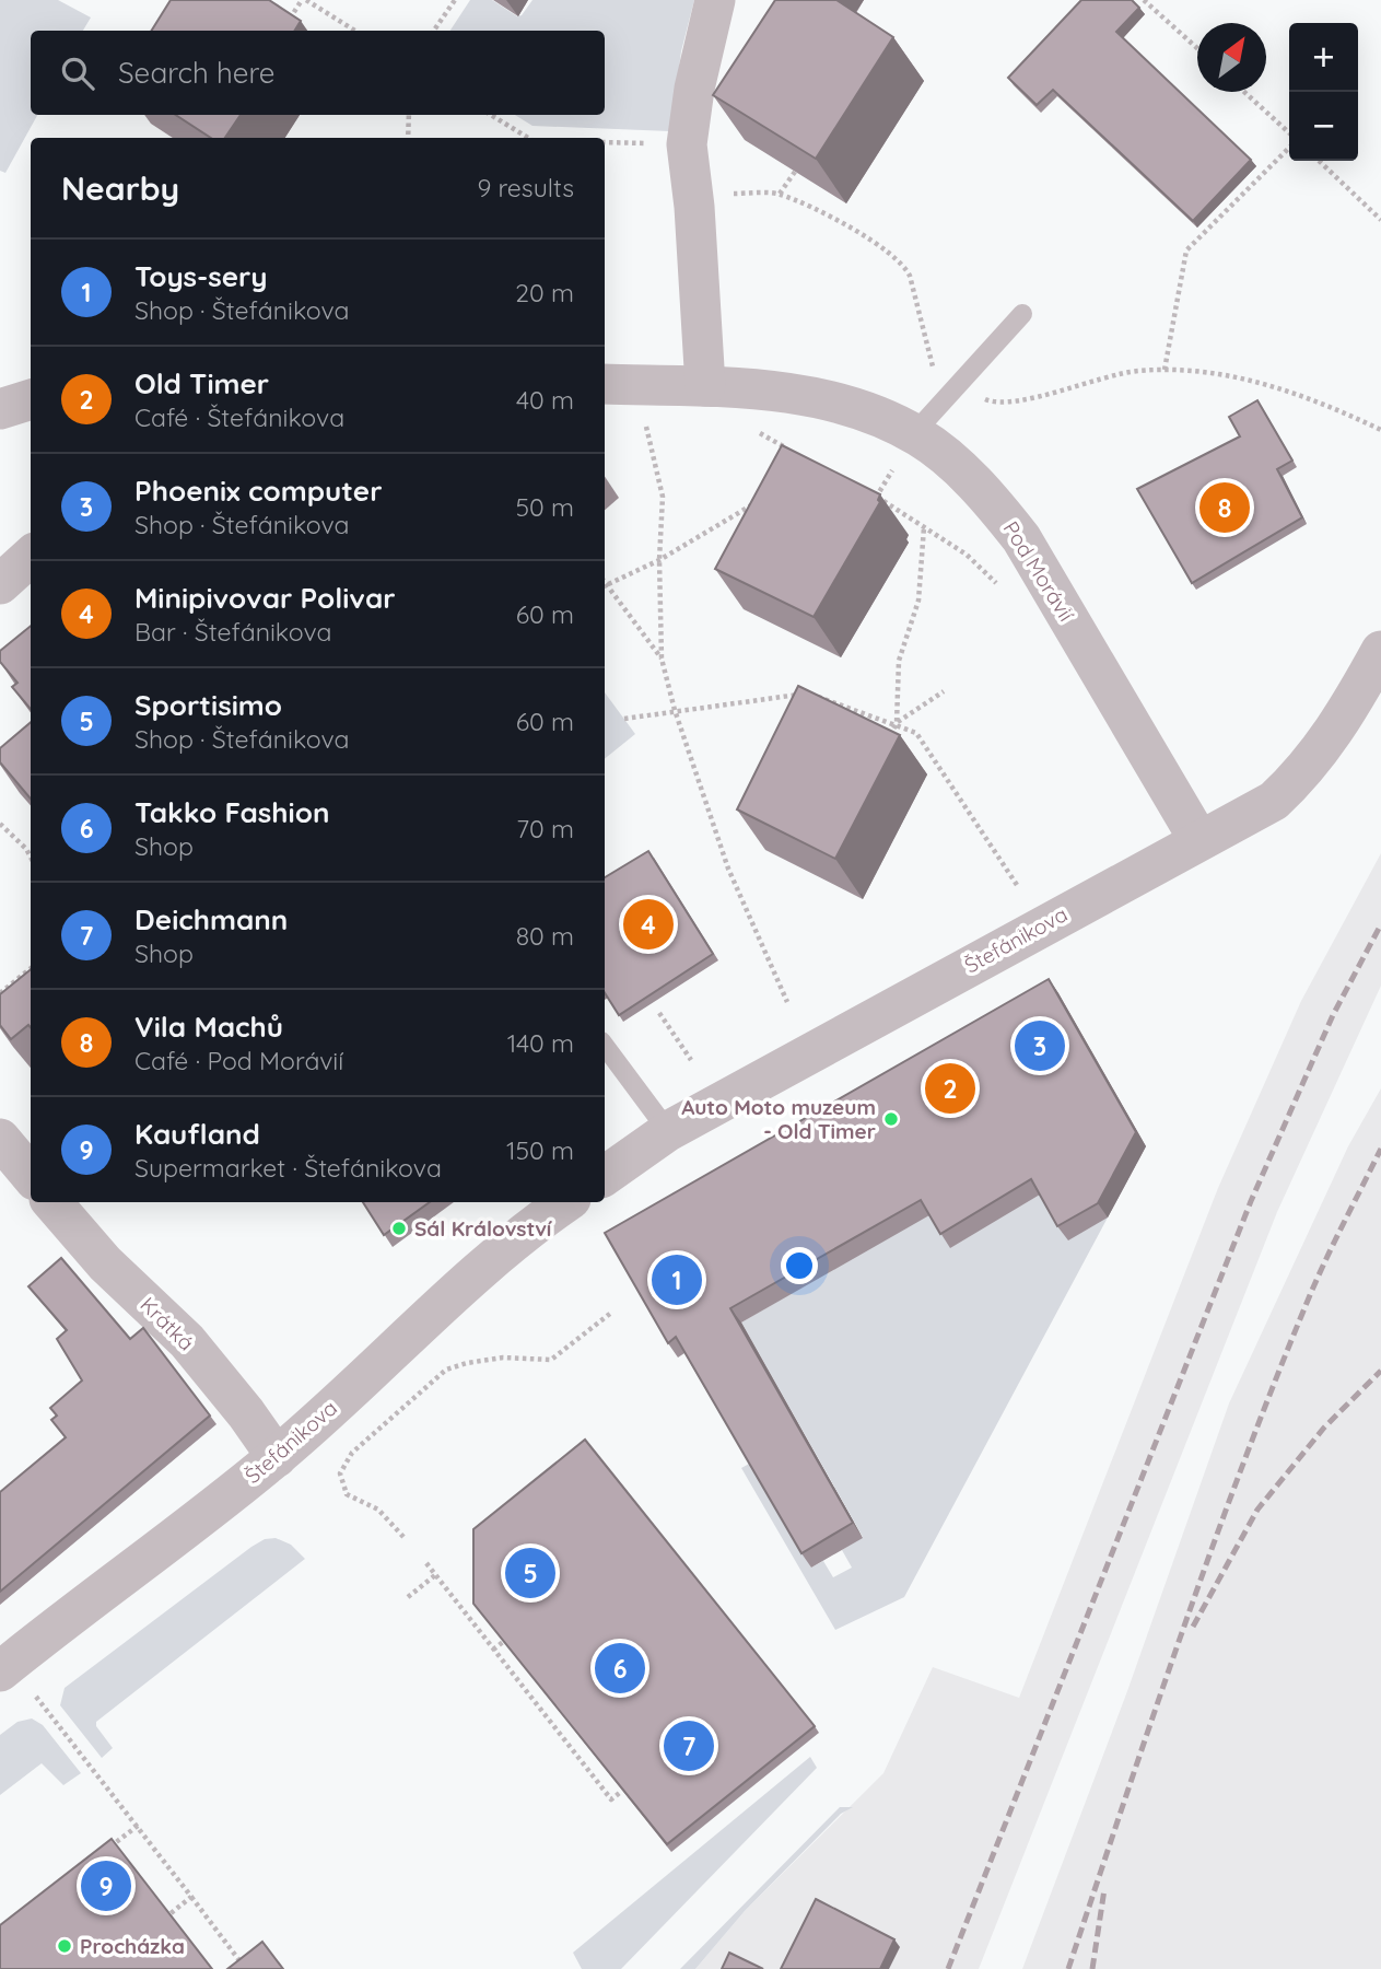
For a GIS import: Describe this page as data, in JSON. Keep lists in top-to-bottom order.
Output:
{
  "streets": {
    "street": ["Pod Morávií", "Štefánikova", "Krátká"]
  },
  "crossings": [
    ["Pod Morávií", "Štefánikova"],
    ["Štefánikova", "Krátká"]
  ],
  "places": ["Auto Moto muzeum - Old Timer", "Sál Království", "Procházka"],
  "north": "top right",
  "page": {
    "map_buttons": ["+", "−"],
    "search": "Search here",
    "heading": ["Nearby", "9 results"],
    "list": [
      {
        "mark": "1",
        "name": "Toys-sery",
        "note": "Shop · Štefánikova",
        "value": "20 m"
      },
      {
        "mark": "2",
        "name": "Old Timer",
        "note": "Café · Štefánikova",
        "value": "40 m"
      },
      {
        "mark": "3",
        "name": "Phoenix computer",
        "note": "Shop · Štefánikova",
        "value": "50 m"
      },
      {
        "mark": "4",
        "name": "Minipivovar Polivar",
        "note": "Bar · Štefánikova",
        "value": "60 m"
      },
      {
        "mark": "5",
        "name": "Sportisimo",
        "note": "Shop · Štefánikova",
        "value": "60 m"
      },
      {
        "mark": "6",
        "name": "Takko Fashion",
        "note": "Shop",
        "value": "70 m"
      },
      {
        "mark": "7",
        "name": "Deichmann",
        "note": "Shop",
        "value": "80 m"
      },
      {
        "mark": "8",
        "name": "Vila Machů",
        "note": "Café · Pod Morávií",
        "value": "140 m"
      },
      {
        "mark": "9",
        "name": "Kaufland",
        "note": "Supermarket · Štefánikova",
        "value": "150 m"
      }
    ],
    "pins": [
      "8",
      "4",
      "3",
      "2",
      "1",
      "5",
      "6",
      "7",
      "9"
    ]
  }
}
